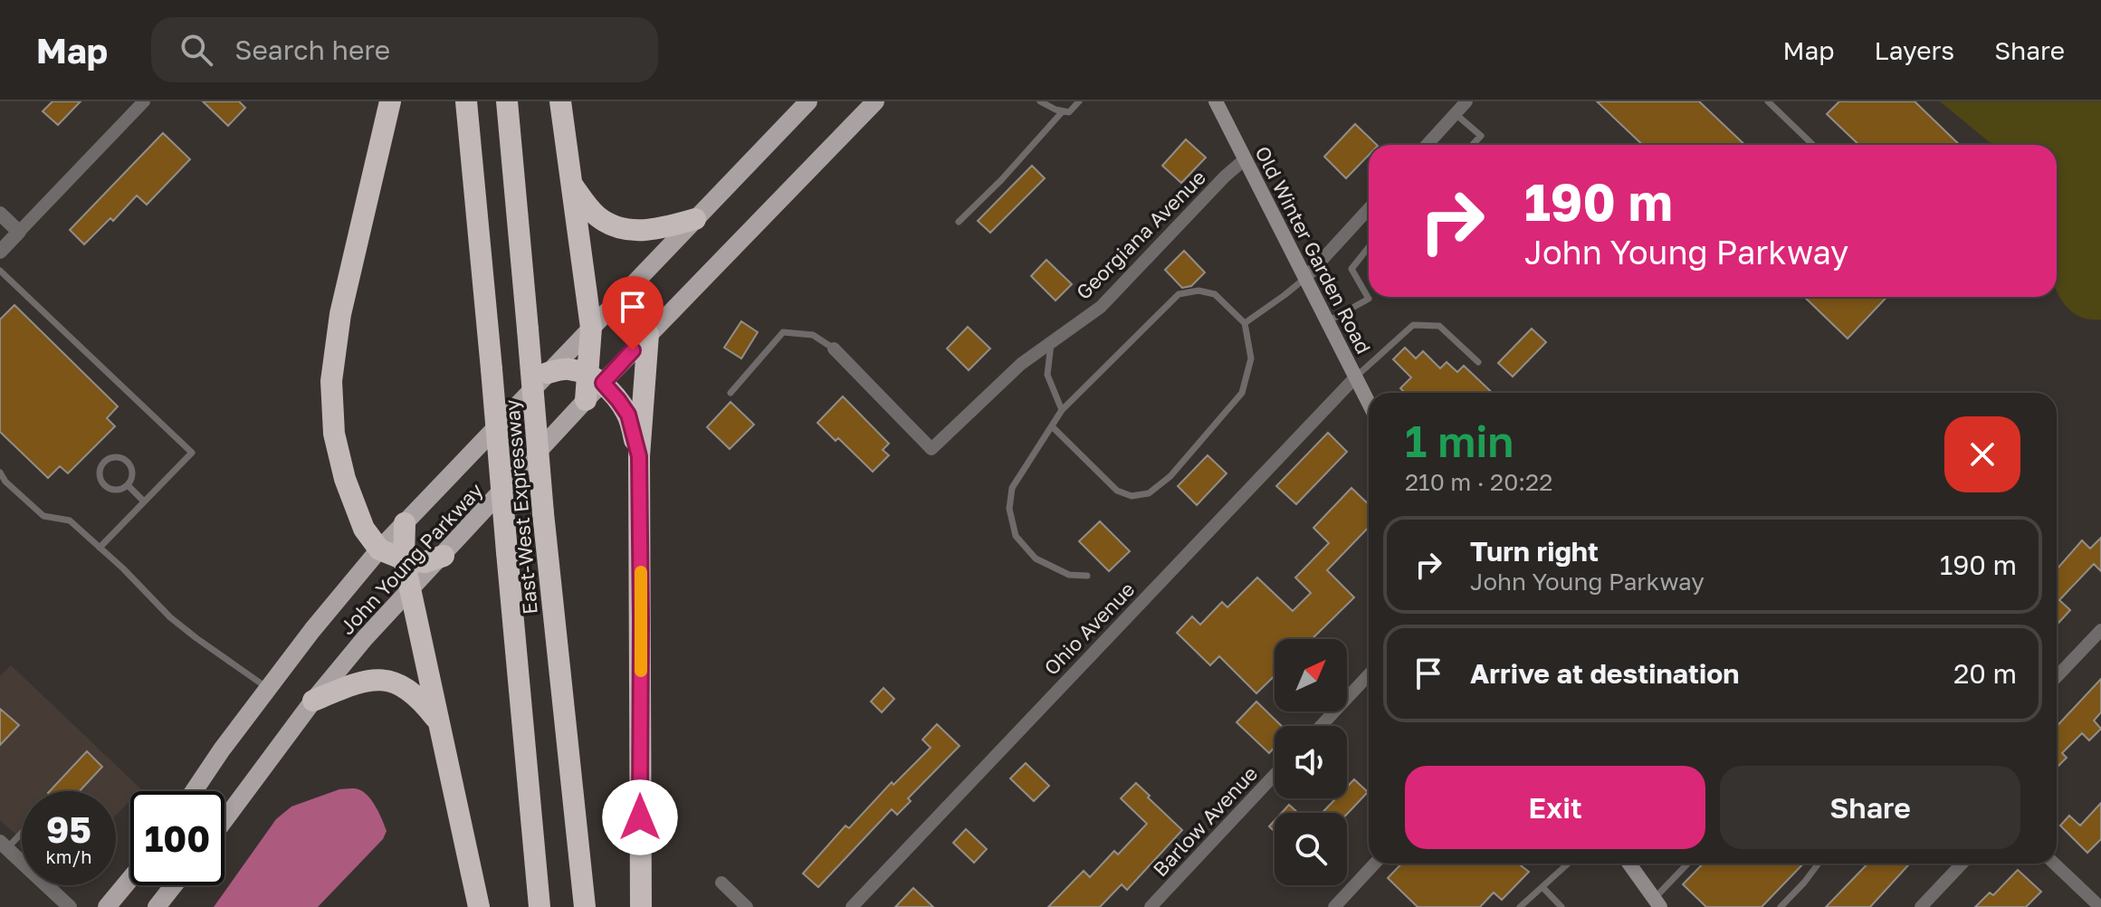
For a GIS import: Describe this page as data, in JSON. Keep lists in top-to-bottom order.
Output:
{
  "streets": {
    "highway": ["East-West Expressway"],
    "main road": ["Old Winter Garden Road", "John Young Parkway"],
    "street": ["Georgiana Avenue", "Ohio Avenue", "Barlow Avenue"]
  },
  "crossings": [
    ["Georgiana Avenue", "Old Winter Garden Road"],
    ["Old Winter Garden Road", "Ohio Avenue"]
  ],
  "north": "top right",
  "page": {
    "header": "Map",
    "search": "Search here",
    "nav": ["Map", "Layers", "Share"],
    "turn": ["190 m", "John Young Parkway"],
    "heading": ["1 min", "210 m · 20:22"],
    "list": [
      {
        "name": "Turn right",
        "note": "John Young Parkway",
        "value": "190 m"
      },
      {
        "name": "Arrive at destination",
        "value": "20 m"
      }
    ],
    "buttons": ["Exit", "Share"],
    "speed": "95 km/h",
    "limit": "100"
  }
}
